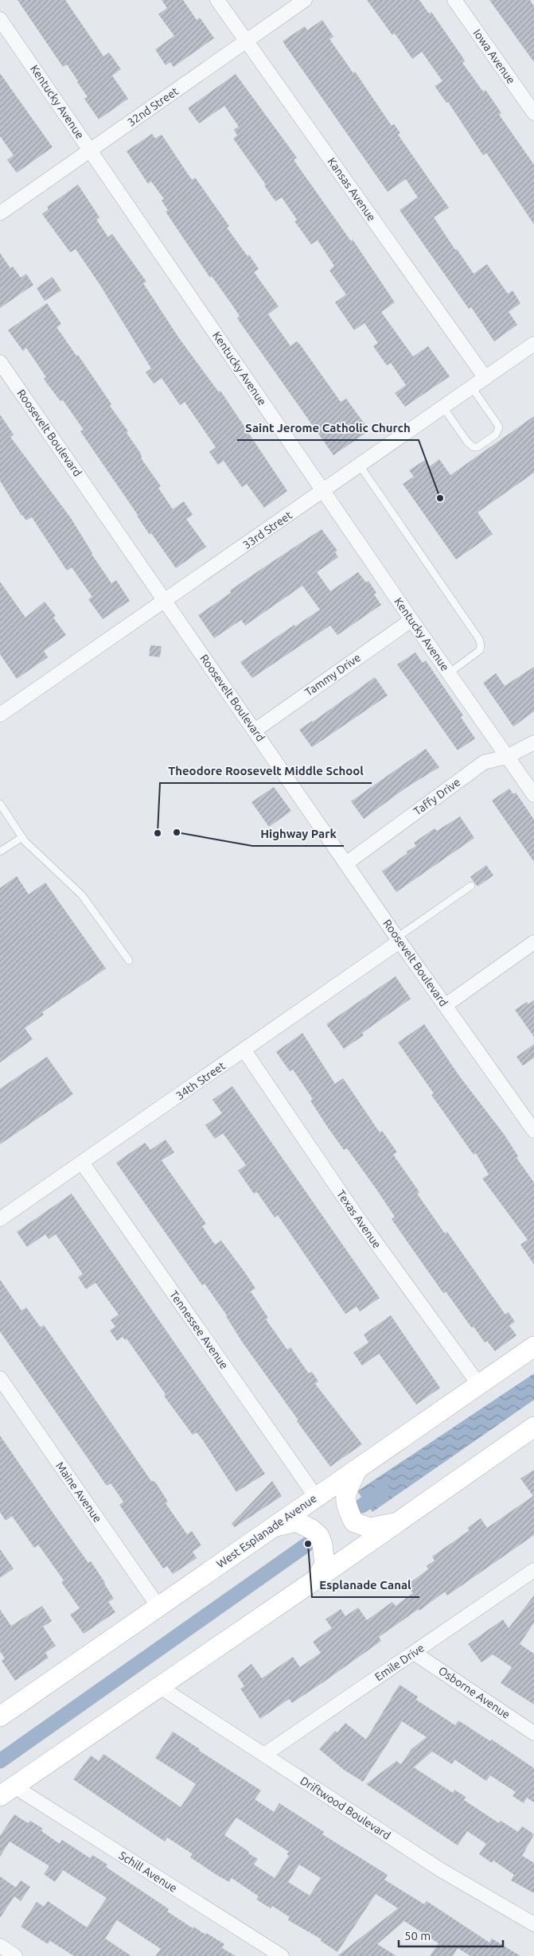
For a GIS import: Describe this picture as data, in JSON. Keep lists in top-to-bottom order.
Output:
{
  "streets": {
    "main road": ["West Esplanade Avenue"],
    "street": [
      "Iowa Avenue",
      "Kentucky Avenue",
      "32nd Street",
      "Kansas Avenue",
      "Roosevelt Boulevard",
      "33rd Street",
      "Tammy Drive",
      "Taffy Drive",
      "34th Street",
      "Texas Avenue",
      "Tennessee Avenue",
      "Maine Avenue",
      "Emile Drive",
      "Osborne Avenue",
      "Driftwood Boulevard",
      "Schill Avenue"
    ]
  },
  "crossings": [
    ["Kentucky Avenue", "32nd Street"],
    ["Kentucky Avenue", "33rd Street"],
    ["Kentucky Avenue", "Tammy Drive"],
    ["Kentucky Avenue", "Taffy Drive"],
    ["32nd Street", "Kansas Avenue"],
    ["Kansas Avenue", "33rd Street"],
    ["Roosevelt Boulevard", "33rd Street"],
    ["Roosevelt Boulevard", "Tammy Drive"],
    ["Roosevelt Boulevard", "Taffy Drive"],
    ["Roosevelt Boulevard", "34th Street"],
    ["34th Street", "Texas Avenue"],
    ["34th Street", "Tennessee Avenue"],
    ["Texas Avenue", "West Esplanade Avenue"],
    ["Tennessee Avenue", "West Esplanade Avenue"],
    ["Maine Avenue", "West Esplanade Avenue"],
    ["Emile Drive", "Osborne Avenue"],
    ["Emile Drive", "Driftwood Boulevard"]
  ],
  "places": [
    "Saint Jerome Catholic Church",
    "Highway Park",
    "Theodore Roosevelt Middle School",
    "Esplanade Canal"
  ],
  "scale_bar": "50 m"
}
